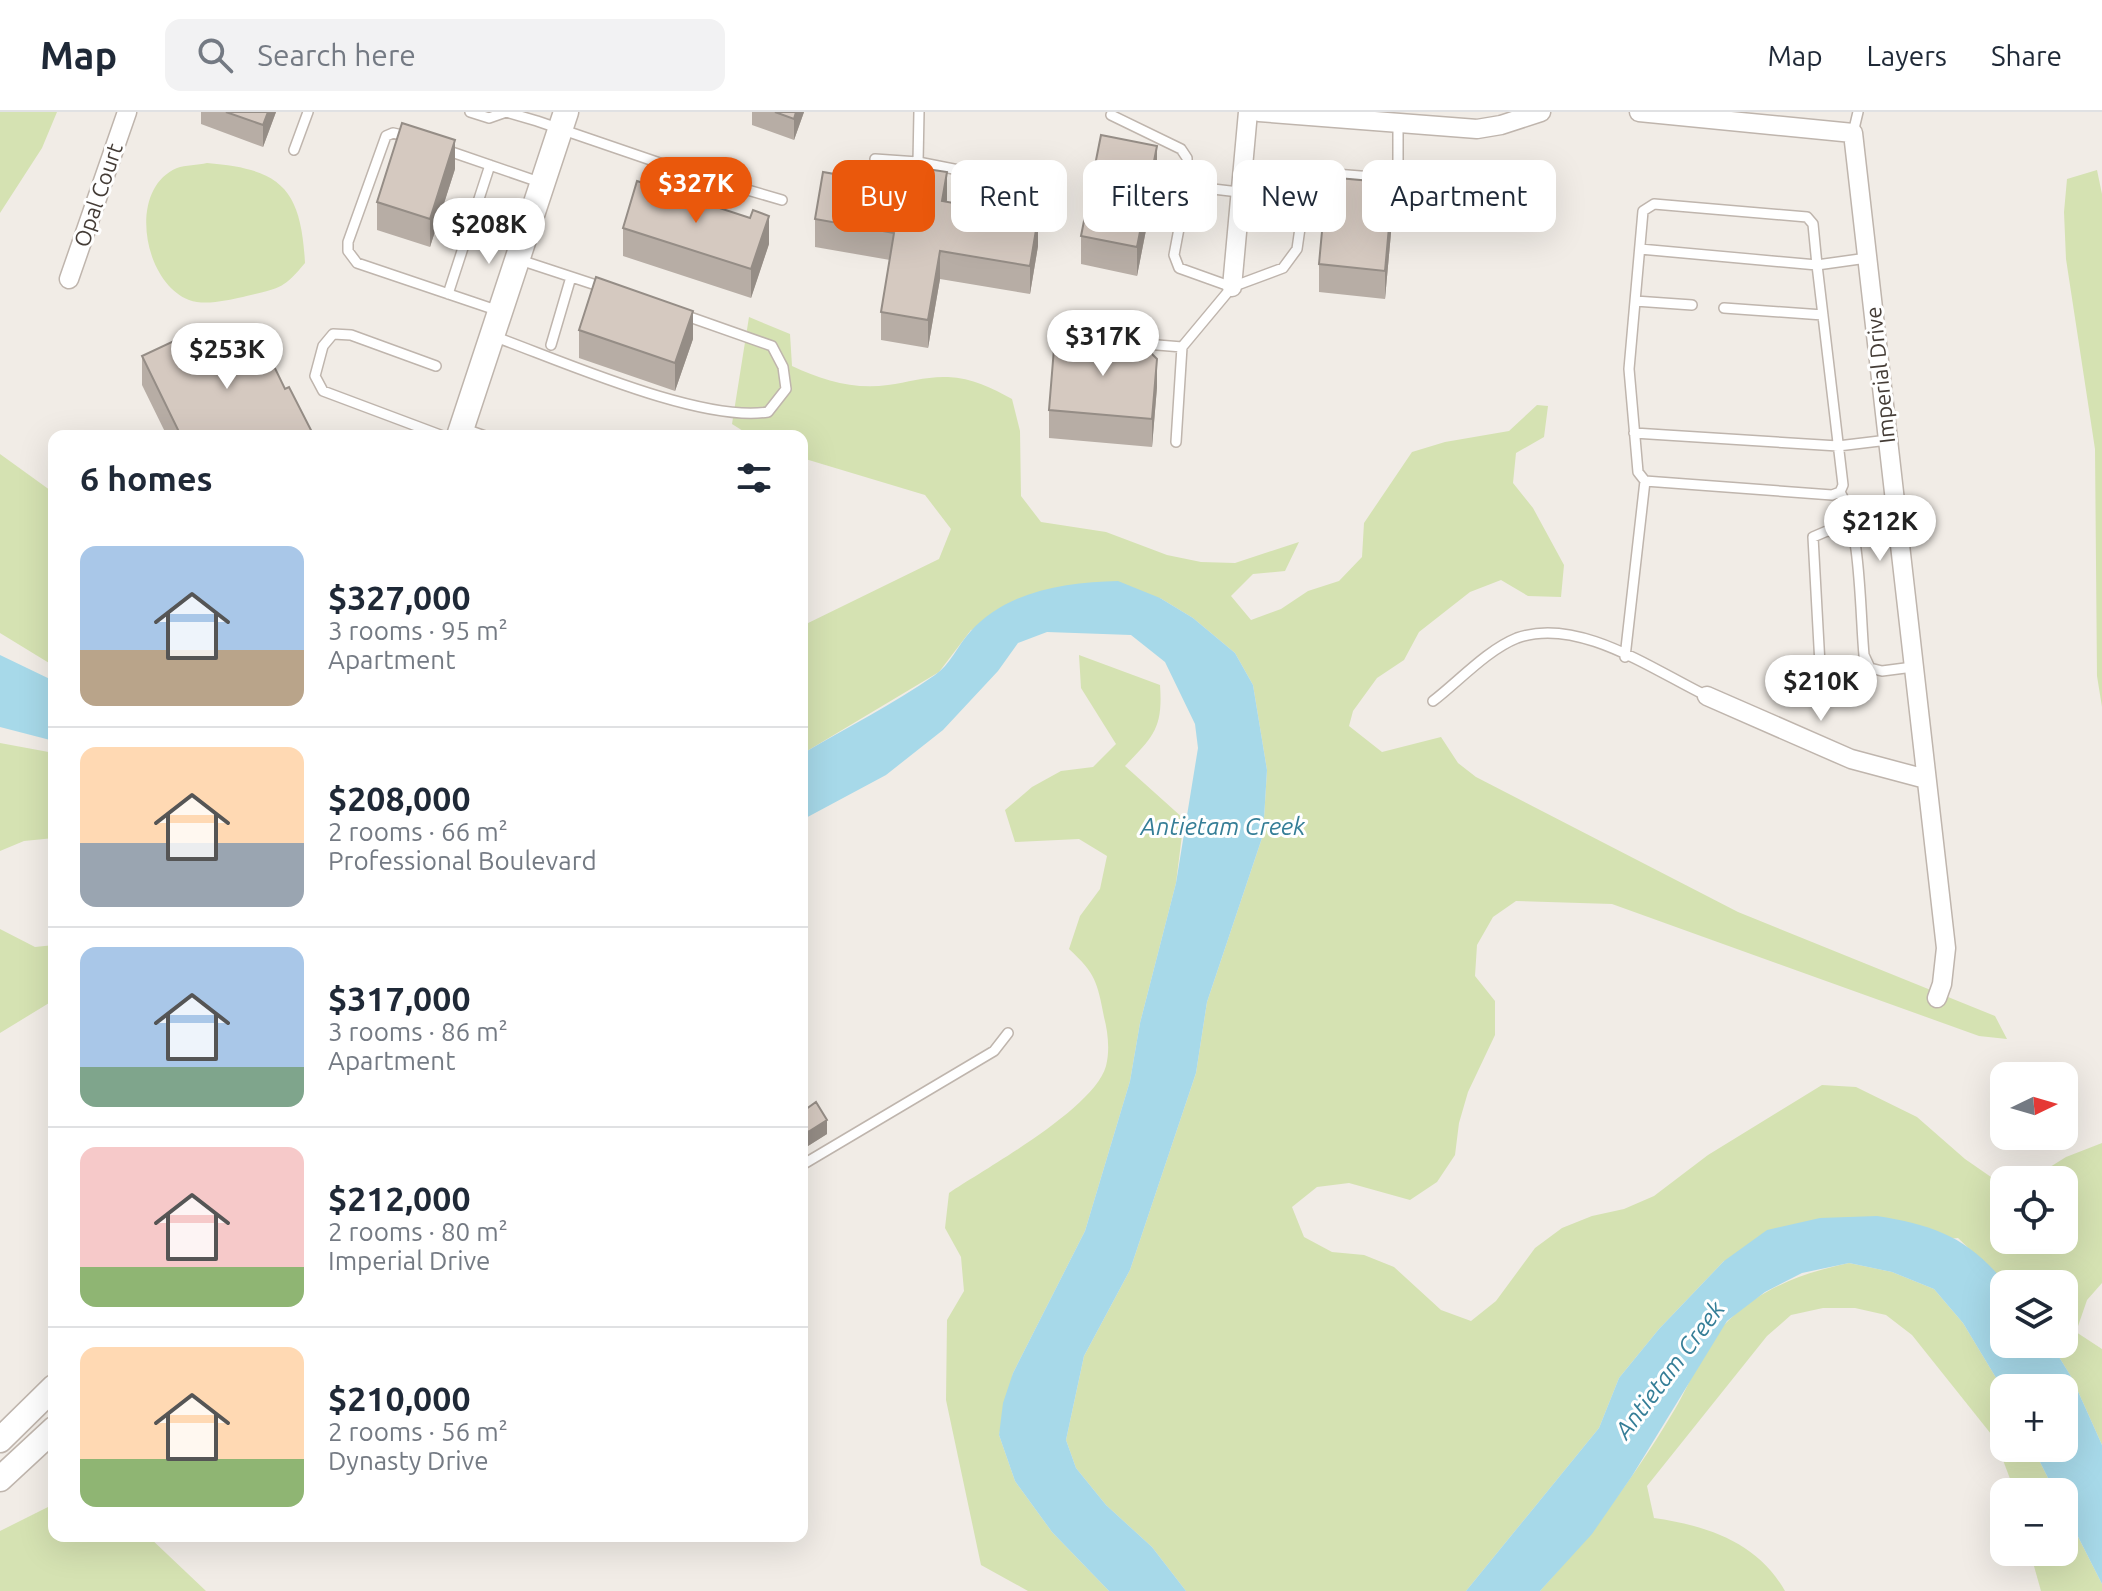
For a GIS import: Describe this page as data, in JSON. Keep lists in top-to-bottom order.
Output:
{
  "streets": {
    "street": ["Opal Court", "Imperial Drive"]
  },
  "water": ["Antietam Creek"],
  "north": "right",
  "page": {
    "header": "Map",
    "search": "Search here",
    "nav": ["Map", "Layers", "Share"],
    "price": [
      "$327K",
      "$208K",
      "$317K",
      "$253K",
      "$212K",
      "$210K"
    ],
    "chip": [
      "Buy",
      "Rent",
      "Filters",
      "New",
      "Apartment"
    ],
    "heading": "6 homes",
    "list": [
      {
        "name": "$327,000",
        "note": "3 rooms · 95 m² · Apartment"
      },
      {
        "name": "$208,000",
        "note": "2 rooms · 66 m² · Professional Boulevard"
      },
      {
        "name": "$317,000",
        "note": "3 rooms · 86 m² · Apartment"
      },
      {
        "name": "$212,000",
        "note": "2 rooms · 80 m² · Imperial Drive"
      },
      {
        "name": "$210,000",
        "note": "2 rooms · 56 m² · Dynasty Drive"
      }
    ],
    "map_buttons": ["+", "−"]
  }
}
